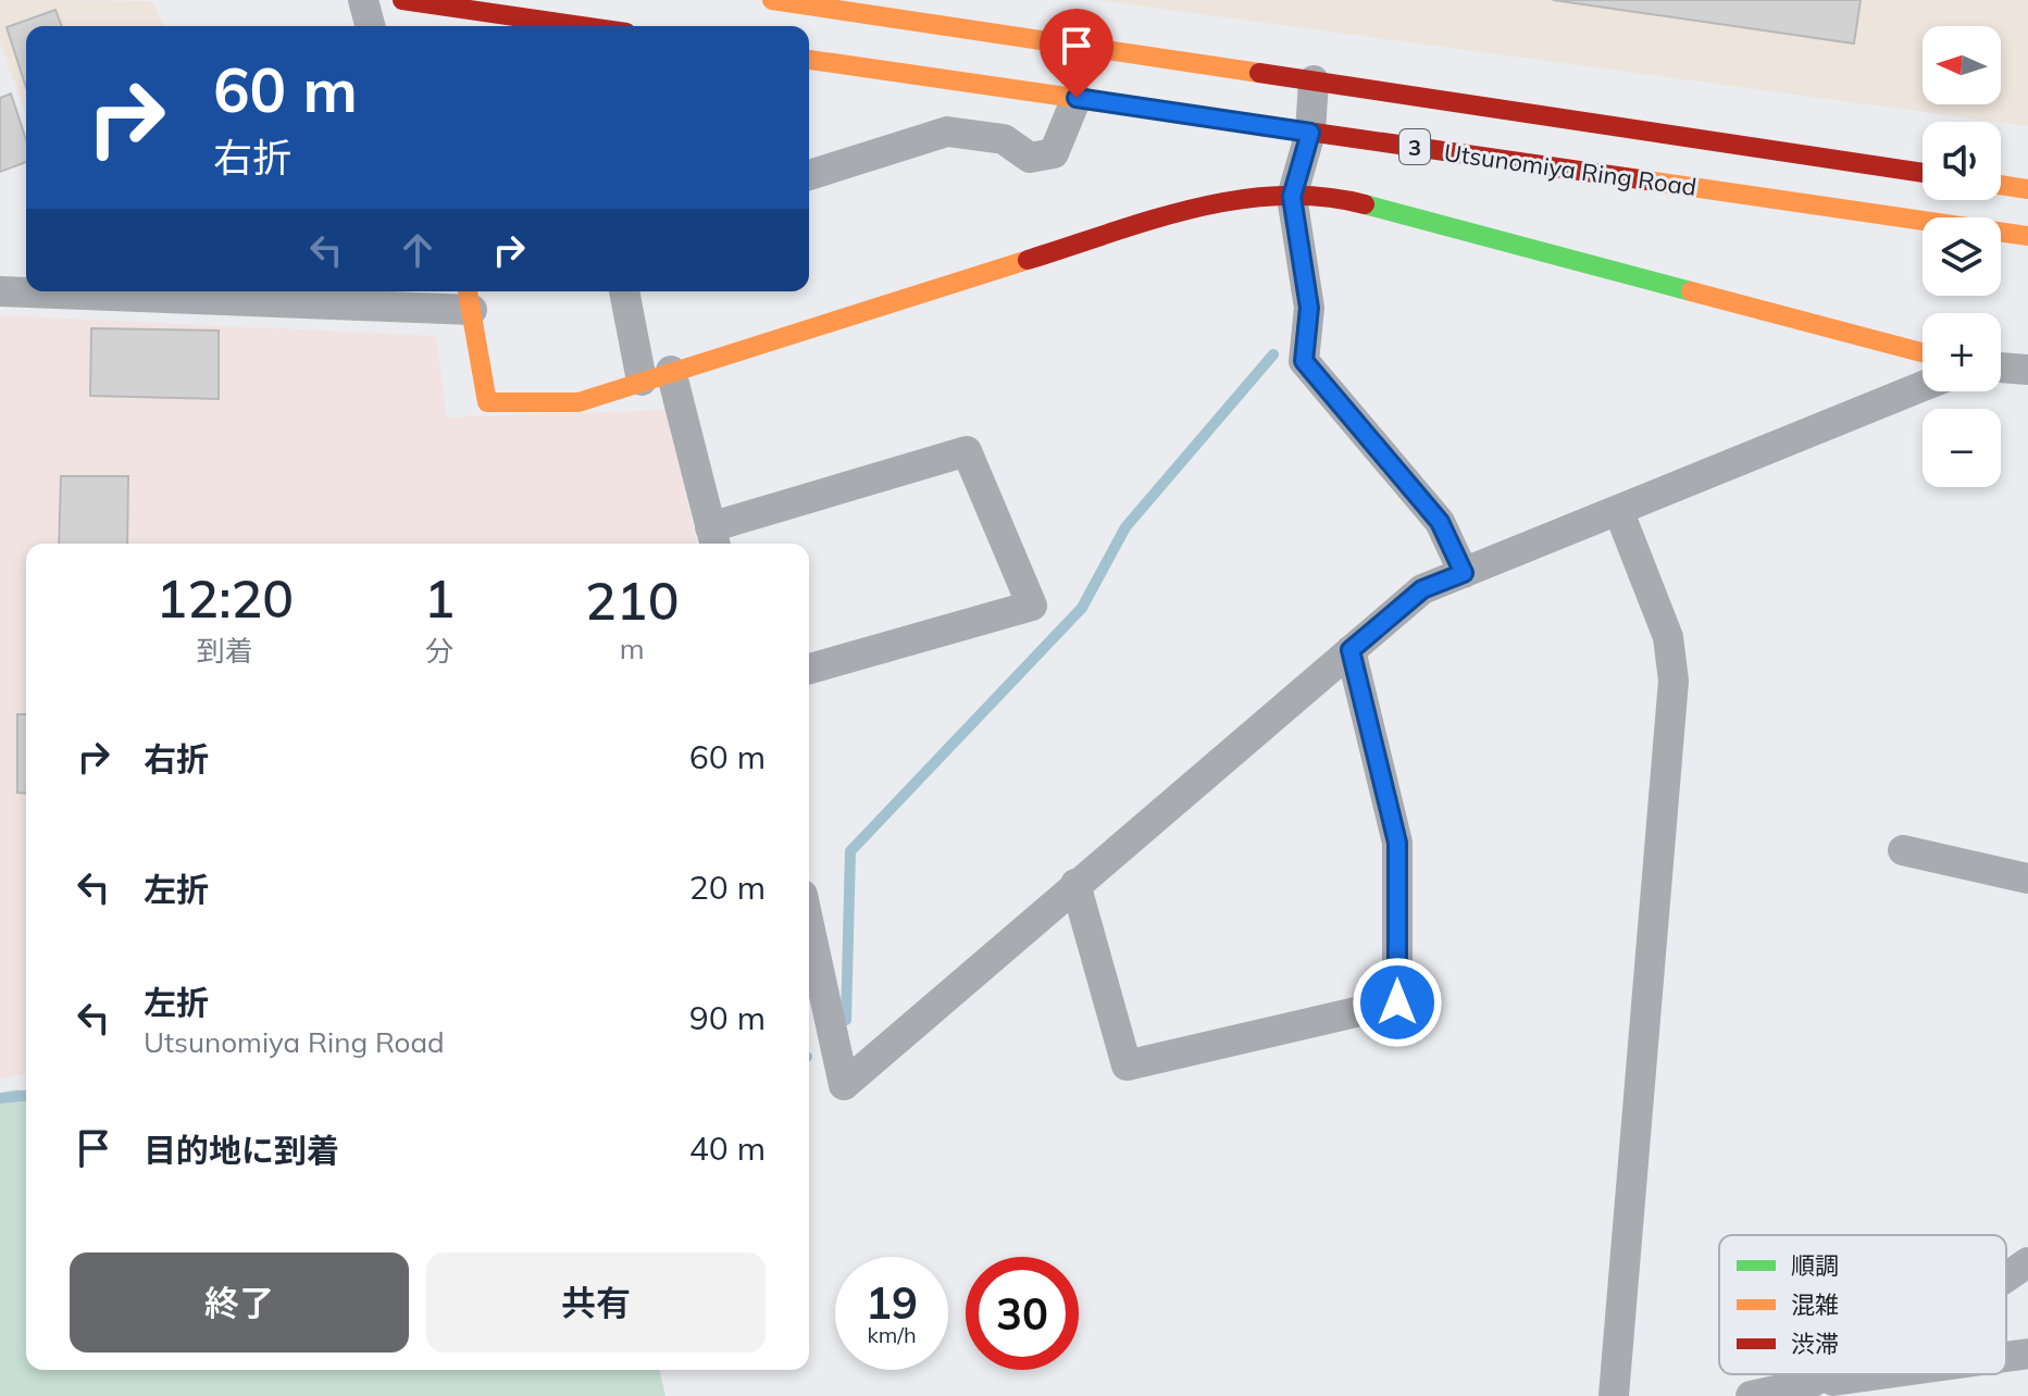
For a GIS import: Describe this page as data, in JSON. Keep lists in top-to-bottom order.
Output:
{
  "streets": {
    "main road": ["3", "Utsunomiya Ring Road"]
  },
  "legend": ["順調", "混雑", "渋滞"],
  "north": "left",
  "page": {
    "map_buttons": ["+", "−"],
    "turn": ["60 m", "右折"],
    "eta": [
      "12:20",
      "到着",
      "1",
      "分",
      "210",
      "m"
    ],
    "list": [
      {
        "name": "右折",
        "value": "60 m"
      },
      {
        "name": "左折",
        "value": "20 m"
      },
      {
        "name": "左折",
        "note": "Utsunomiya Ring Road",
        "value": "90 m"
      },
      {
        "name": "目的地に到着",
        "value": "40 m"
      }
    ],
    "buttons": ["終了", "共有"],
    "speed": "19 km/h",
    "limit": "30"
  }
}
